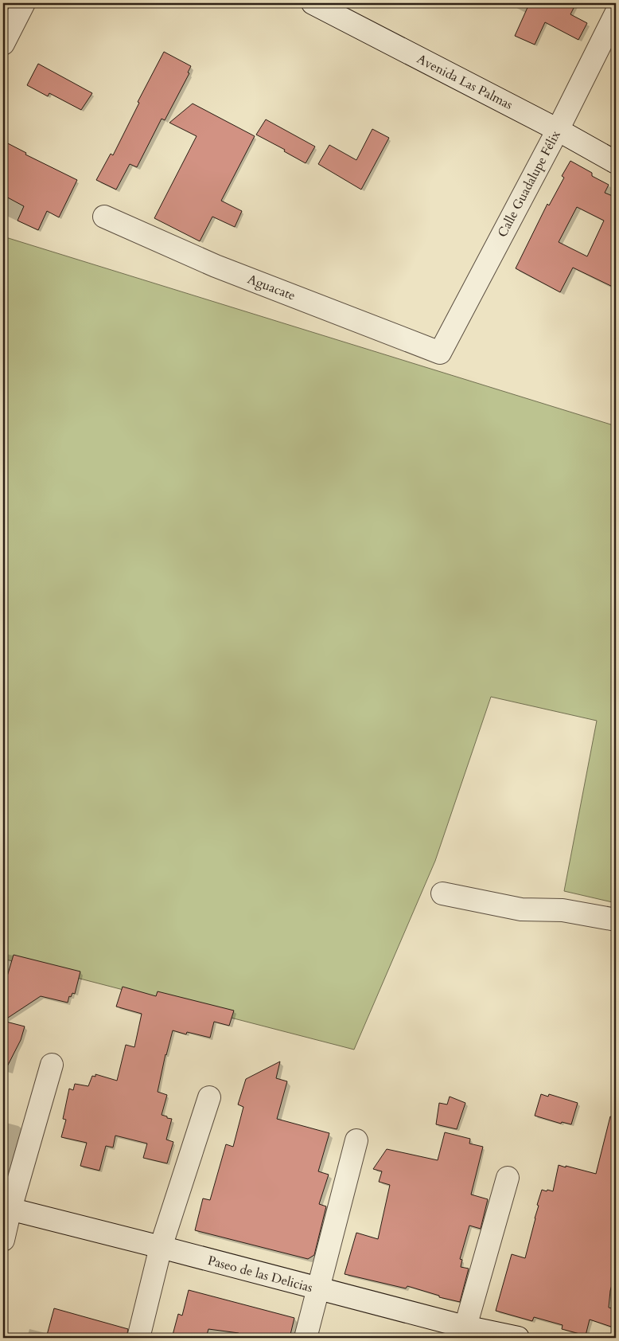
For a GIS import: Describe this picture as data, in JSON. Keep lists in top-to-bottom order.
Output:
{
  "streets": {
    "street": [
      "Avenida Las Palmas",
      "Calle Guadalupe Félix",
      "Aguacate",
      "Paseo de las Delicias"
    ]
  },
  "crossings": [
    ["Avenida Las Palmas", "Calle Guadalupe Félix"],
    ["Calle Guadalupe Félix", "Aguacate"]
  ]
}
